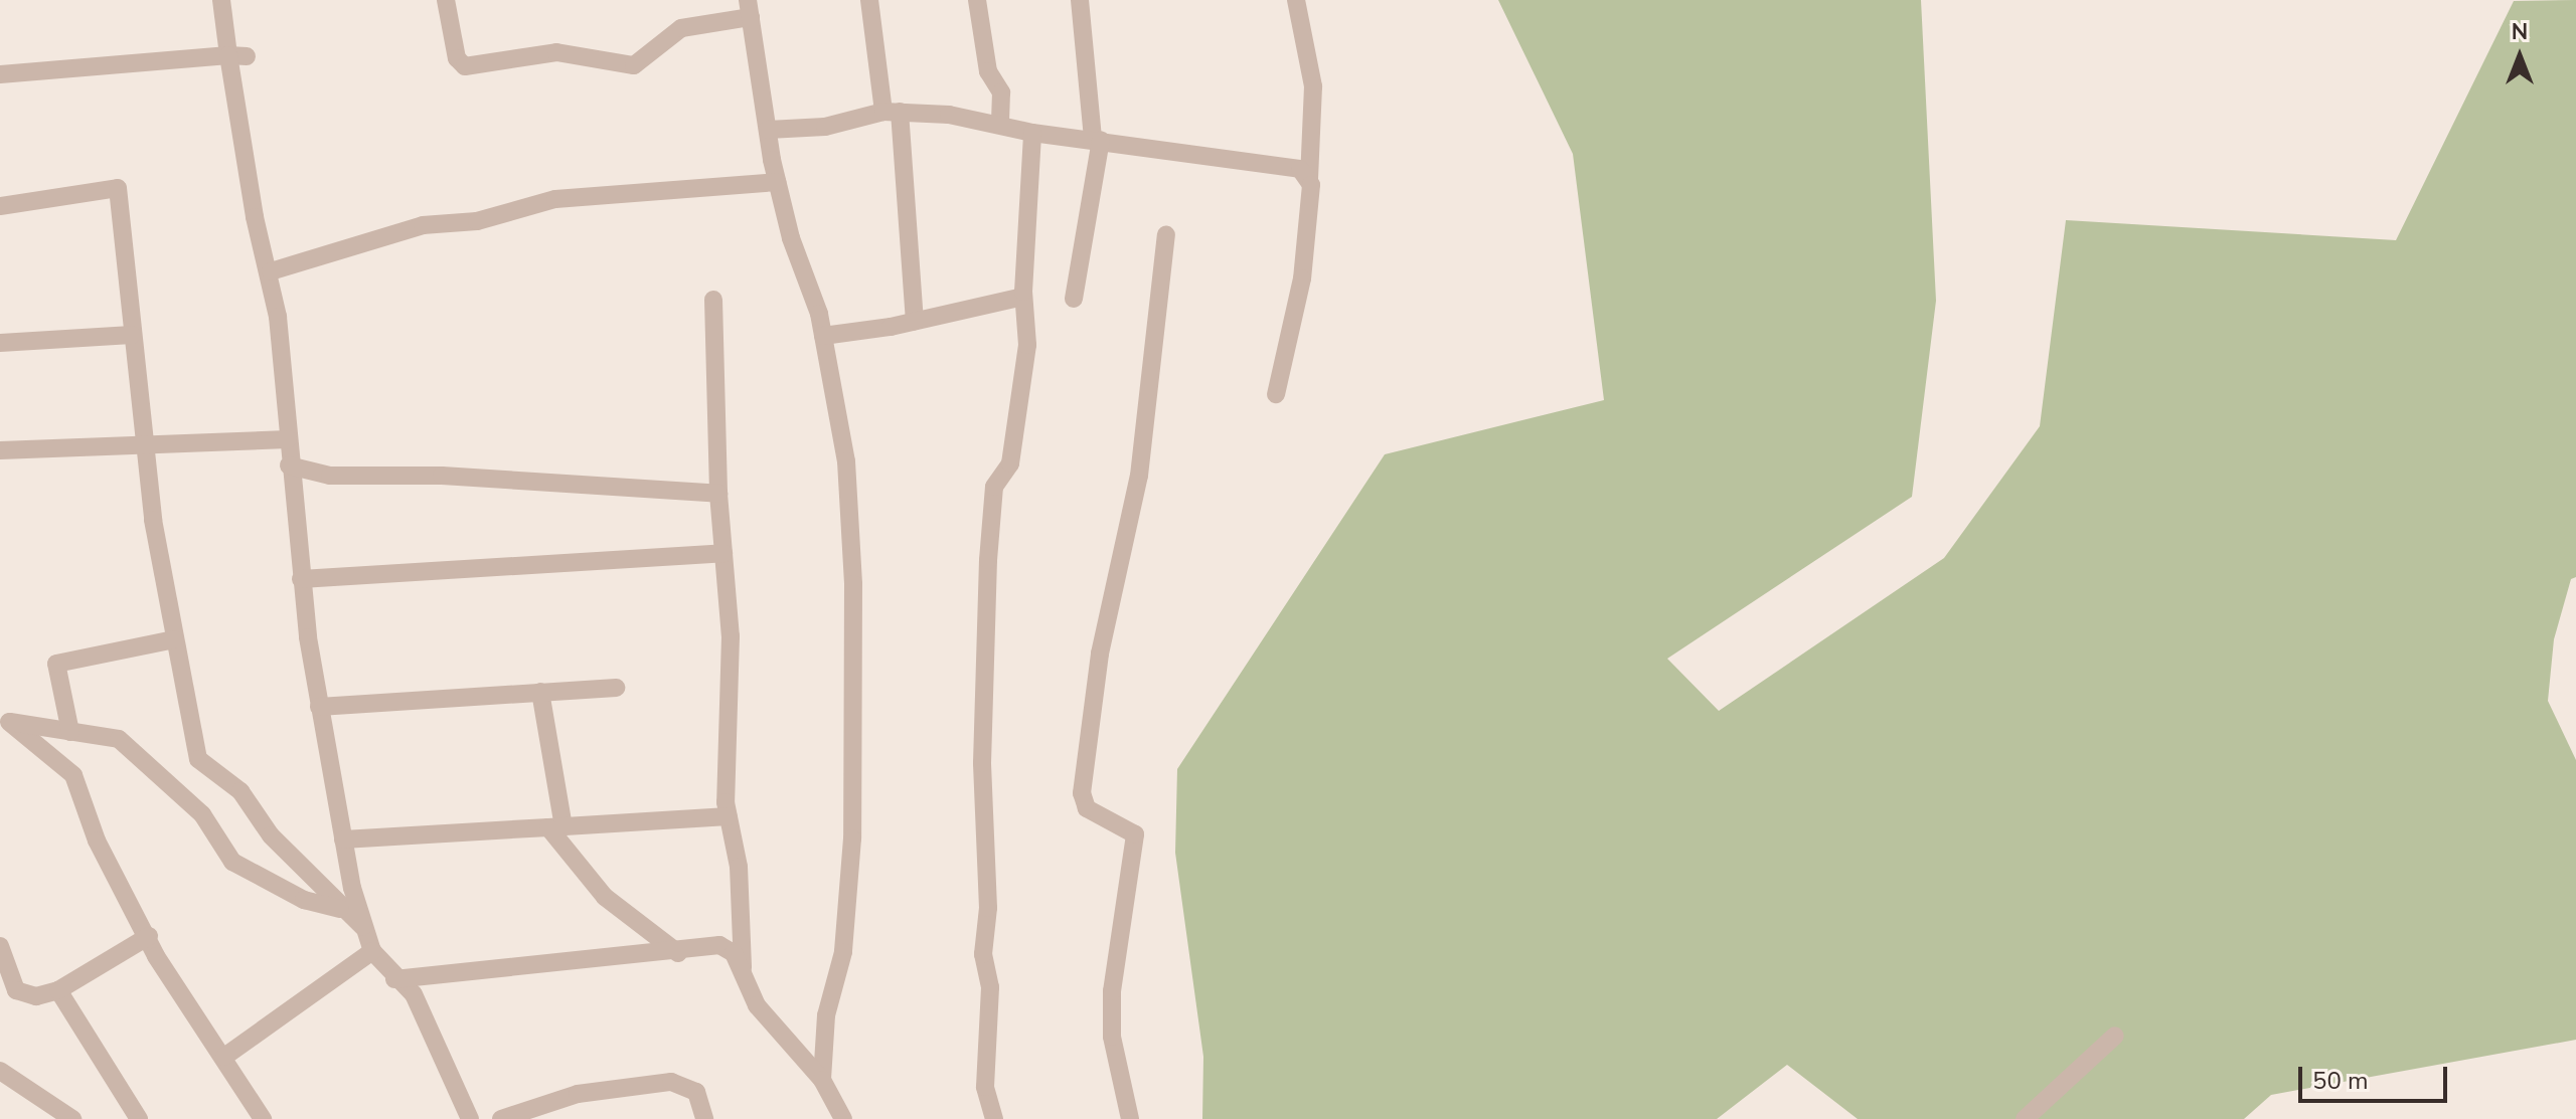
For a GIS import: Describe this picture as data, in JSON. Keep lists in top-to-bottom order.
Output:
{
  "scale_bar": "50 m",
  "north": "top"
}
